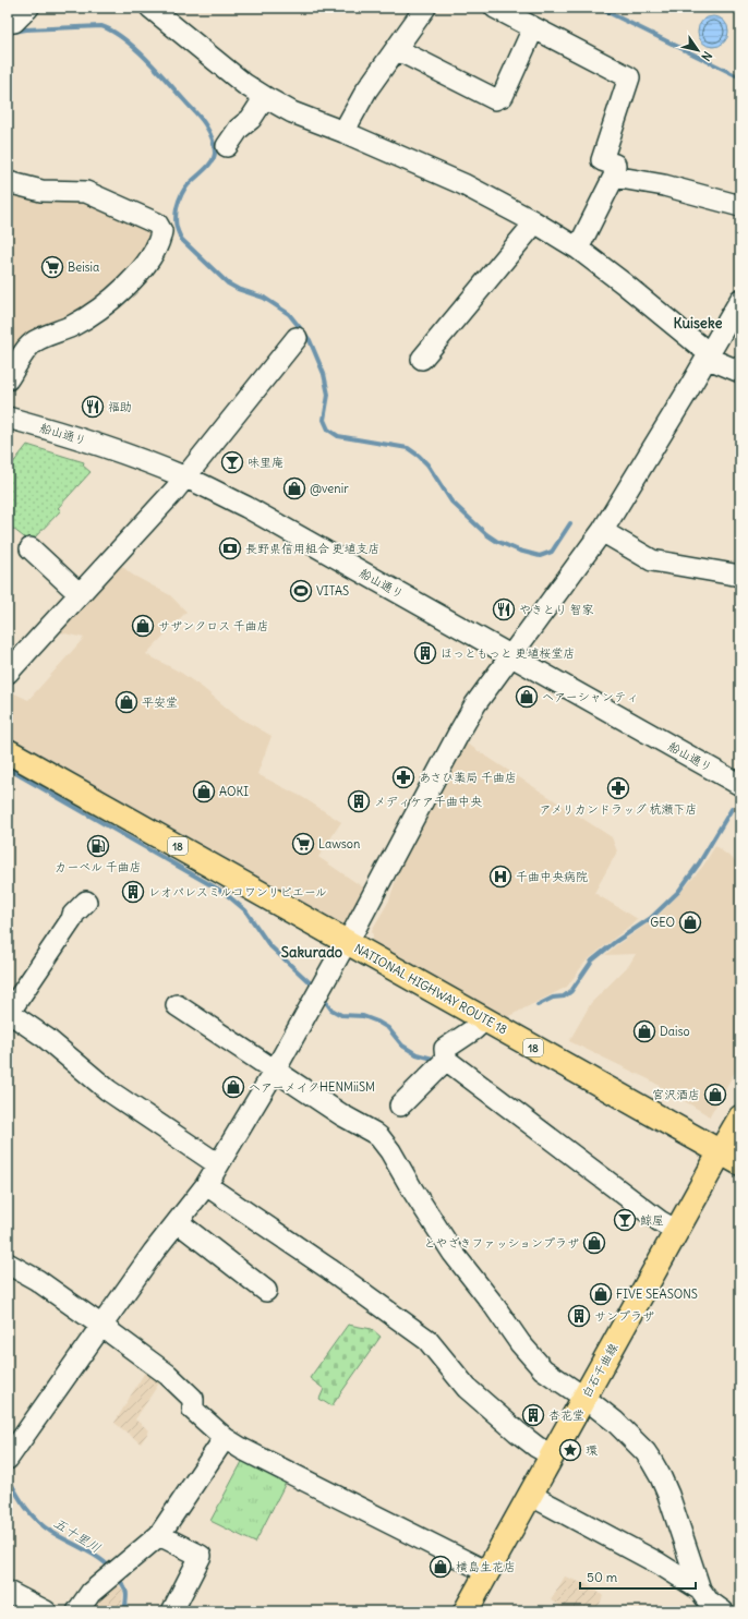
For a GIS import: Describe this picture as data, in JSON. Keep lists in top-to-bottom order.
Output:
{
  "streets": {
    "main road": ["18", "NATIONAL HIGHWAY ROUTE 18", "白石千曲線"],
    "street": ["船山通り"]
  },
  "crossings": [
    ["NATIONAL HIGHWAY ROUTE 18", "白石千曲線"]
  ],
  "districts": ["Kuiseke", "Sakurado"],
  "water": ["五十里川"],
  "places": {
    "supermarket": ["Beisia", "Lawson"],
    "restaurant": ["福助", "やきとり 智家"],
    "bar": ["味里庵", "鯨屋"],
    "shop": [
      "@venir",
      "サザンクロス 千曲店",
      "ヘアーシャンティ",
      "平安堂",
      "AOKI",
      "GEO",
      "Daiso",
      "ヘアーメイクHENMiiSM",
      "宮沢酒店",
      "とやざきファッションプラザ",
      "FIVE SEASONS",
      "横島生花店"
    ],
    "bank": ["長野県信用組合 更埴支店"],
    "sports": ["VITAS"],
    "building": [
      "ほっともっと 更埴桜堂店",
      "メディケア千曲中央",
      "レオパレスミルコワンリピエール",
      "サンプラザ",
      "杏花堂"
    ],
    "pharmacy": ["あさひ薬局 千曲店", "アメリカンドラッグ 杭瀬下店"],
    "fuel station": ["カーベル 千曲店"],
    "hospital": ["千曲中央病院"],
    "place": ["環"]
  },
  "scale_bar": "50 m",
  "north": "bottom right"
}
